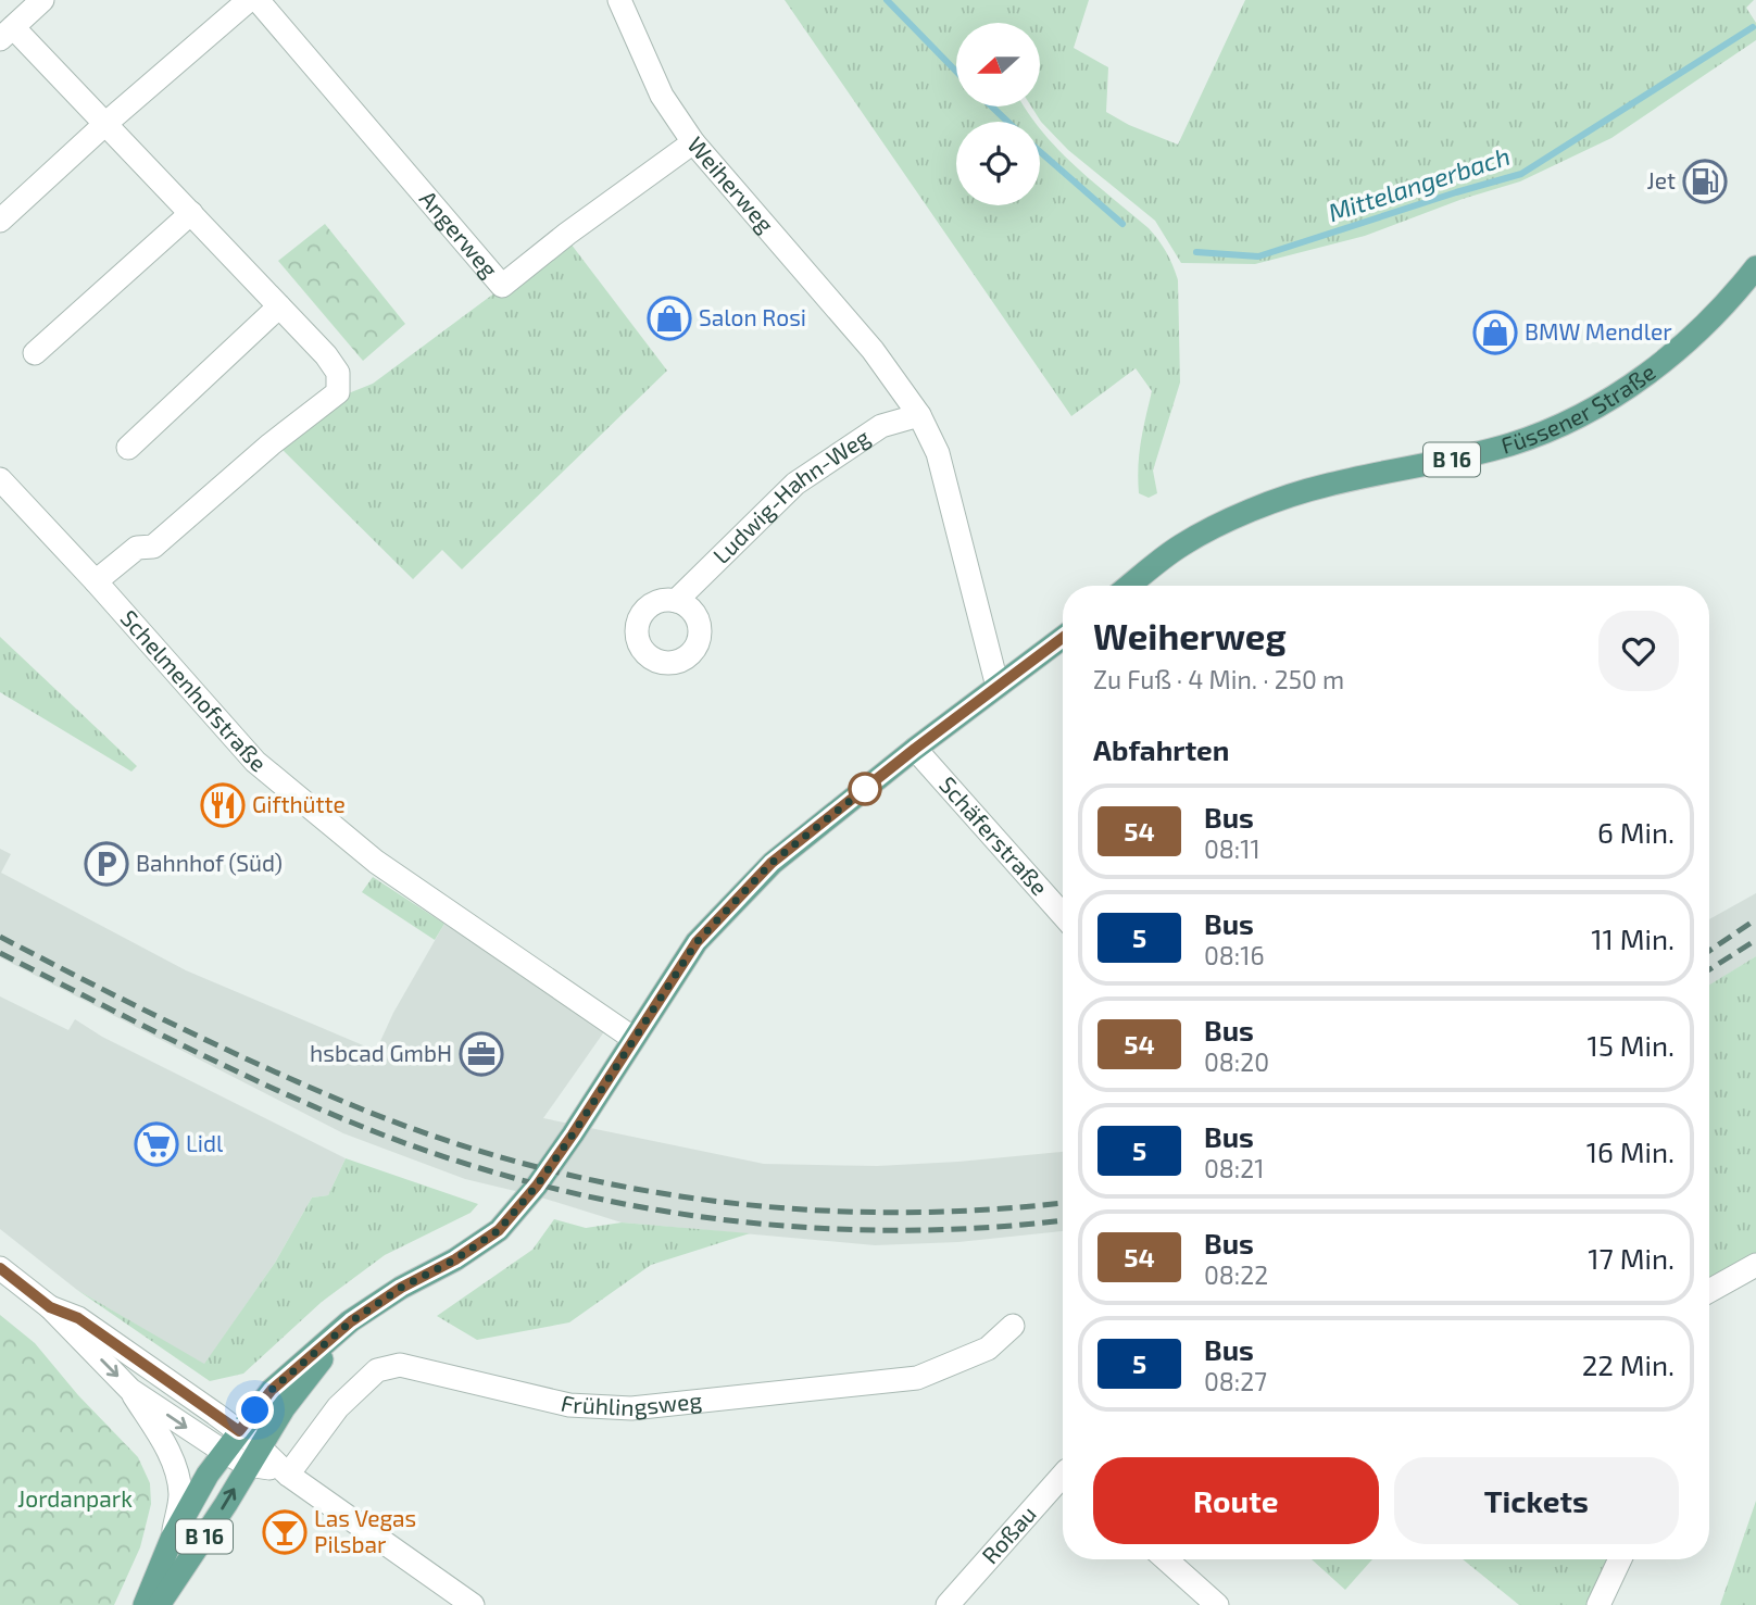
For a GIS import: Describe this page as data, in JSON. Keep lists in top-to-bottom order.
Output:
{
  "streets": {
    "main road": ["Füssener Straße", "B 16"],
    "street": [
      "Weiherweg",
      "Angerweg",
      "Ludwig-Hahn-Weg",
      "Schelmenhofstraße",
      "Schäferstraße",
      "Frühlingsweg",
      "Roßau"
    ]
  },
  "crossings": [
    ["Weiherweg", "Angerweg"],
    ["Weiherweg", "B 16"],
    ["Weiherweg", "Ludwig-Hahn-Weg"],
    ["B 16", "Schelmenhofstraße"],
    ["B 16", "Schäferstraße"]
  ],
  "water": ["Mittelangerbach"],
  "parks": ["Jordanpark"],
  "places": {
    "fuel station": ["Jet"],
    "shop": ["Salon Rosi", "BMW Mendler"],
    "restaurant": ["Gifthütte"],
    "parking": ["Bahnhof (Süd)"],
    "office": ["hsbcad GmbH"],
    "supermarket": ["Lidl"],
    "bar": ["Las Vegas Pilsbar"]
  },
  "lines": ["bus line 54"],
  "north": "left",
  "page": {
    "heading": [
      ["Weiherweg", "Zu Fuß · 4 Min. · 250 m"],
      "Abfahrten"
    ],
    "list": [
      {
        "mark": "54",
        "name": "Bus",
        "note": "08:11",
        "value": "6 Min."
      },
      {
        "mark": "5",
        "name": "Bus",
        "note": "08:16",
        "value": "11 Min."
      },
      {
        "mark": "54",
        "name": "Bus",
        "note": "08:20",
        "value": "15 Min."
      },
      {
        "mark": "5",
        "name": "Bus",
        "note": "08:21",
        "value": "16 Min."
      },
      {
        "mark": "54",
        "name": "Bus",
        "note": "08:22",
        "value": "17 Min."
      },
      {
        "mark": "5",
        "name": "Bus",
        "note": "08:27",
        "value": "22 Min."
      }
    ],
    "buttons": ["Route", "Tickets"]
  }
}
